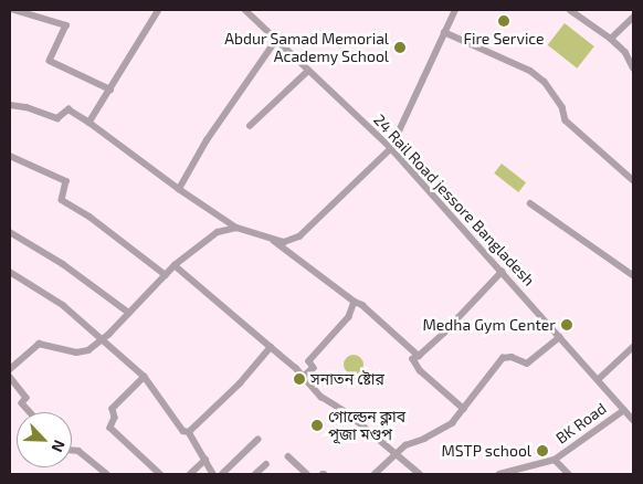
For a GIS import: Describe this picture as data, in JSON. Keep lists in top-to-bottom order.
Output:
{
  "streets": {
    "street": ["24 Rail Road jessore Bangladesh", "BK Road"]
  },
  "crossings": [
    ["24 Rail Road jessore Bangladesh", "BK Road"]
  ],
  "places": [
    "Fire Service",
    "Abdur Samad Memorial Academy School",
    "Medha Gym Center",
    "সনাতন ষ্টোর",
    "গোল্ডেন ক্লাব পূজা মণ্ডপ",
    "MSTP school"
  ],
  "north": "bottom right"
}
